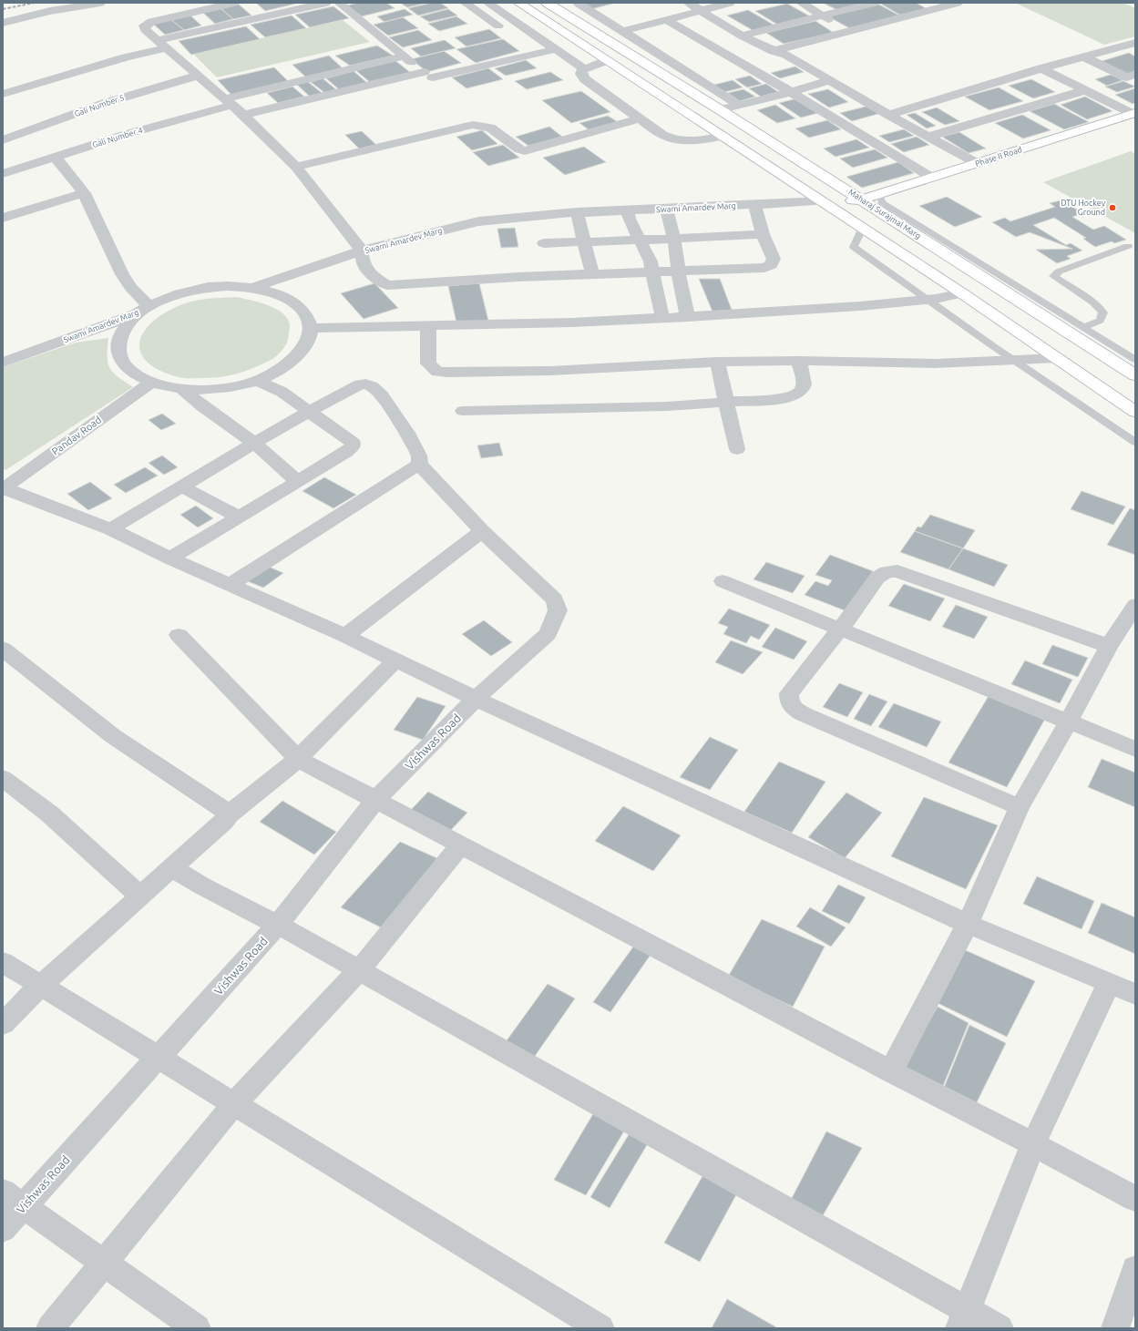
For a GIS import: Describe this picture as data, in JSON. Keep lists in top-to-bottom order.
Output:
{
  "streets": {
    "main road": ["Phase II Road", "Maharaj Surajmal Marg"],
    "street": [
      "Gali Number 5",
      "Gali Number 4",
      "Swami Amardev Marg",
      "Pandav Road",
      "Vishwas Road"
    ]
  },
  "crossings": [
    ["Phase II Road", "Swami Amardev Marg"],
    ["Phase II Road", "Maharaj Surajmal Marg"]
  ],
  "places": ["DTU Hockey Ground"]
}
